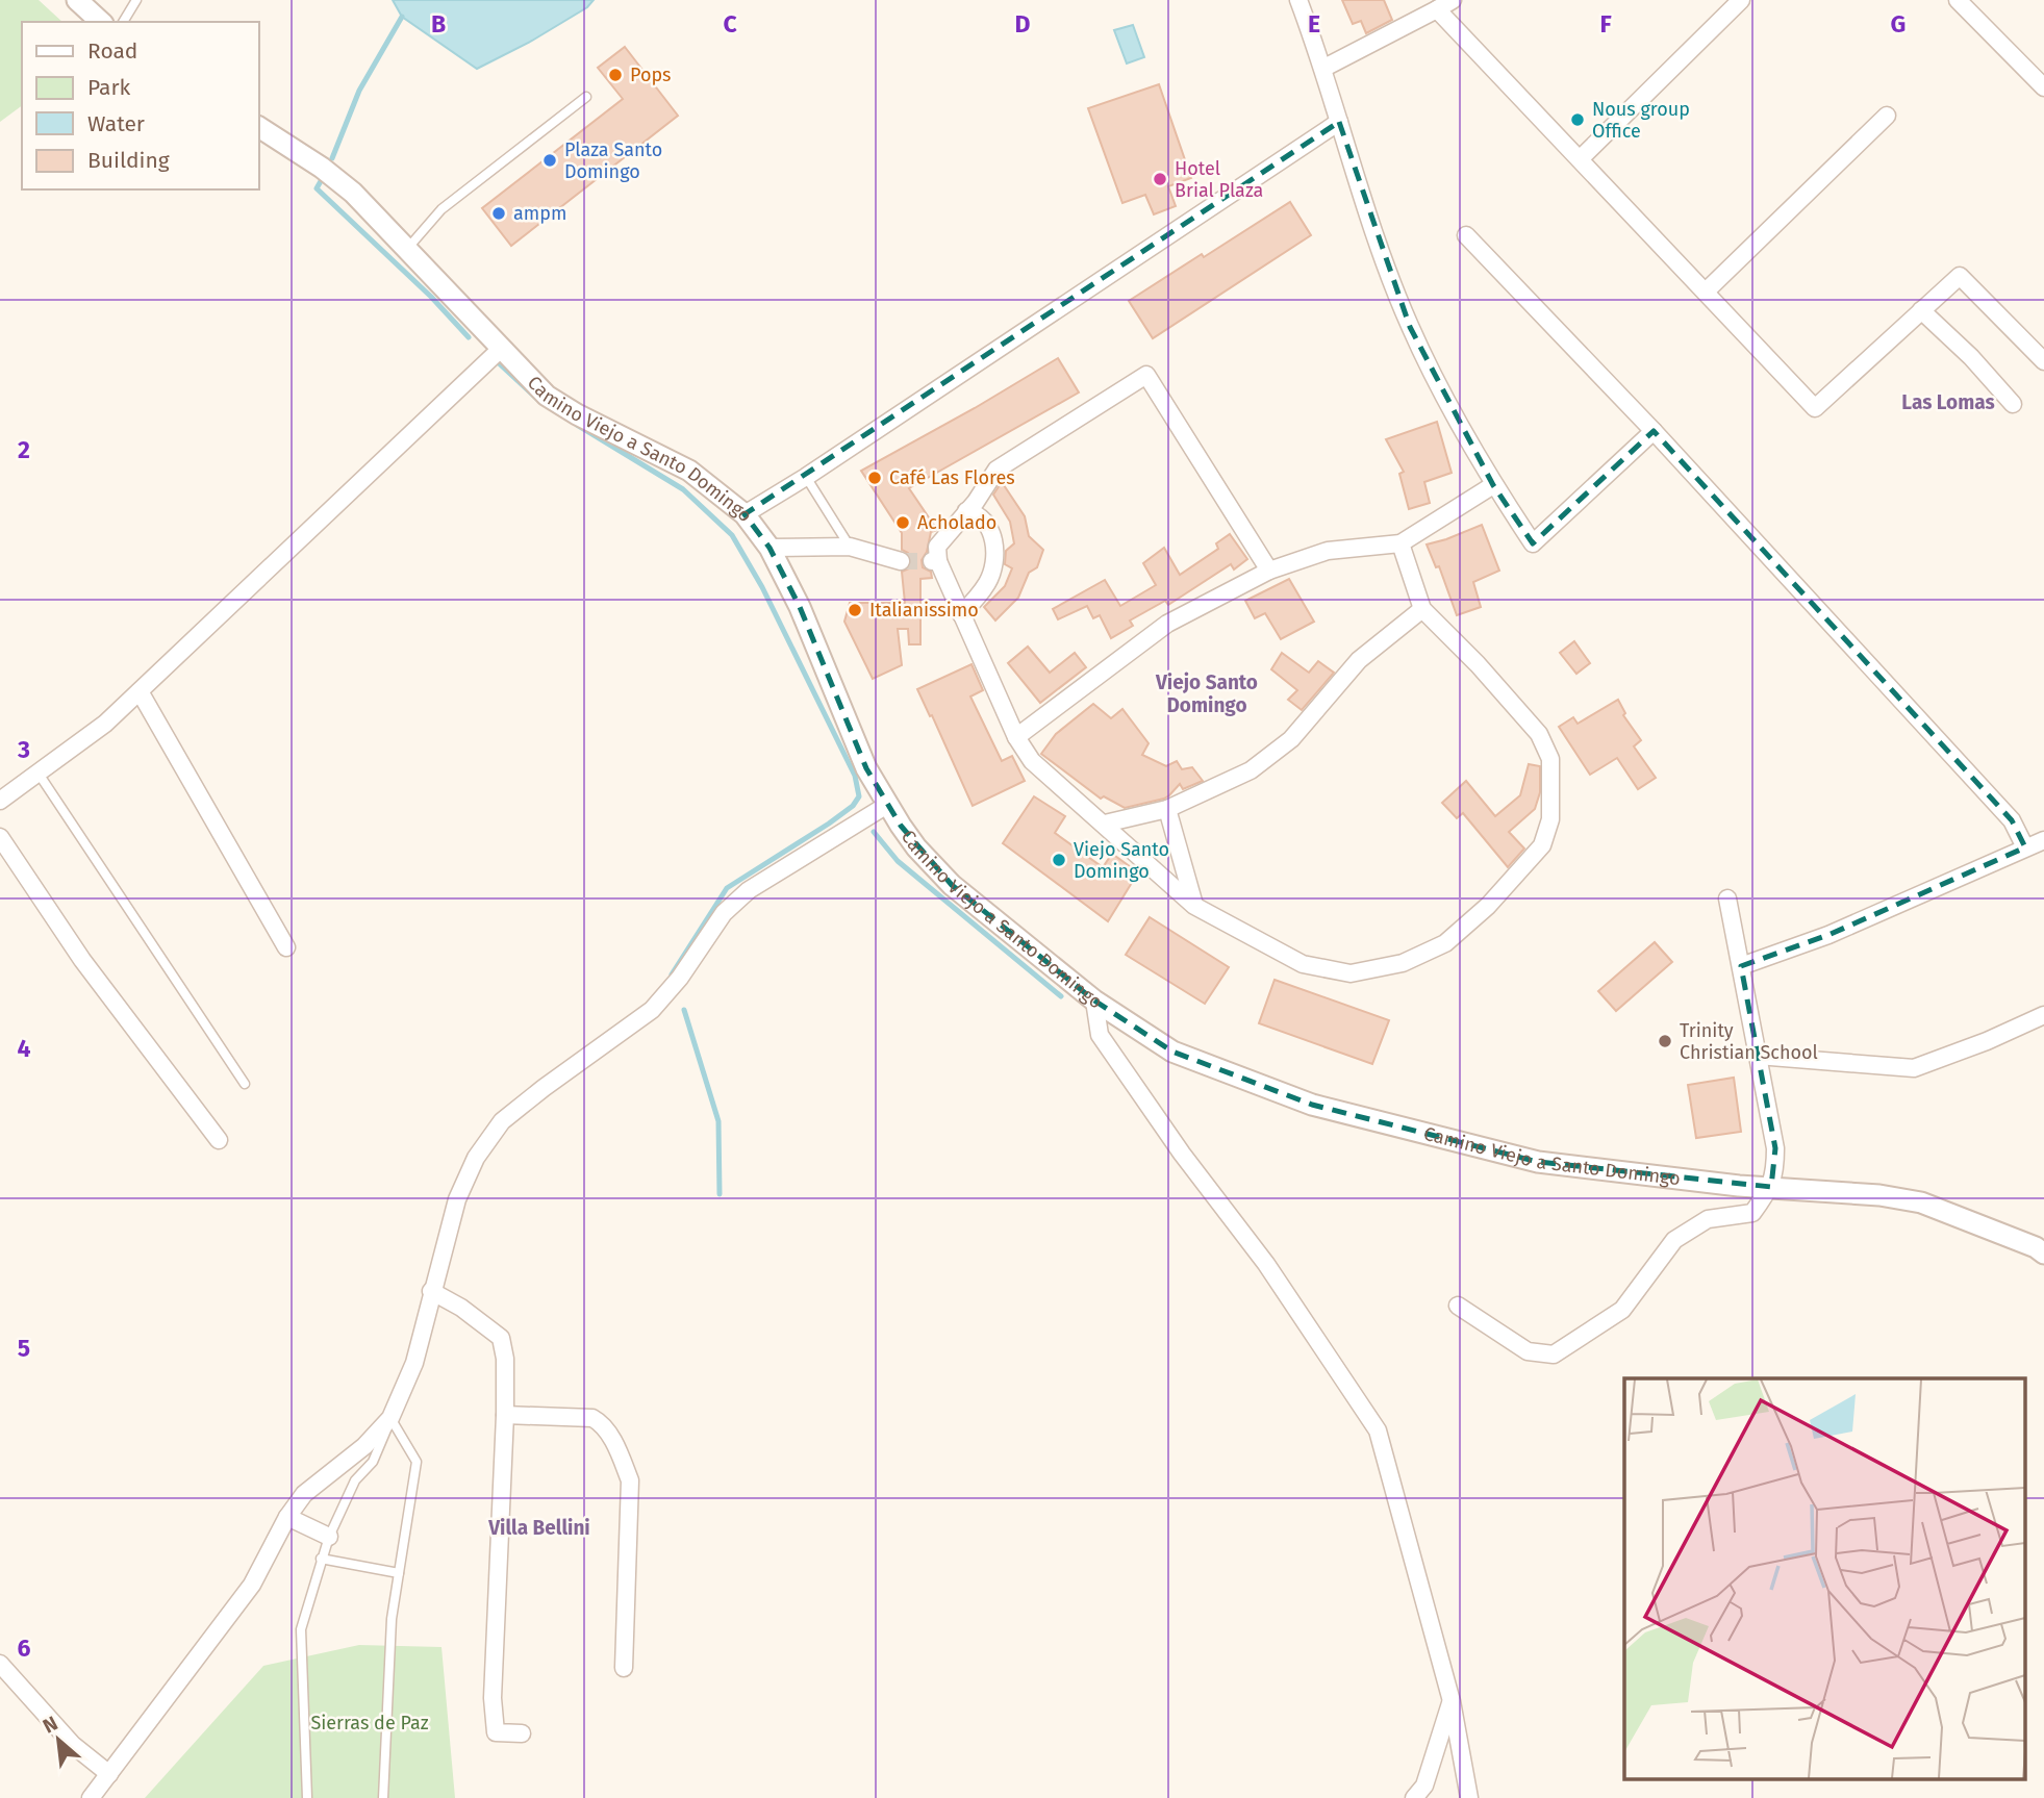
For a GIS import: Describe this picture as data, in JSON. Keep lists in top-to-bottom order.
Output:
{
  "streets": {
    "street": ["Camino Viejo a Santo Domingo"]
  },
  "districts": ["Las Lomas", "Viejo Santo Domingo", "Villa Bellini"],
  "parks": ["Sierras de Paz"],
  "places": [
    "Pops",
    "Nous group Office",
    "Plaza Santo Domingo",
    "Hotel Brial Plaza",
    "ampm",
    "Café Las Flores",
    "Acholado",
    "Italianissimo",
    "Viejo Santo Domingo",
    "Trinity Christian School"
  ],
  "legend": [
    "Road",
    "Park",
    "Water",
    "Building"
  ],
  "north": "top left",
  "grid": {
    "columns": [
      "B",
      "C",
      "D",
      "E",
      "F",
      "G"
    ],
    "rows": [
      "2",
      "3",
      "4",
      "5",
      "6"
    ]
  }
}
